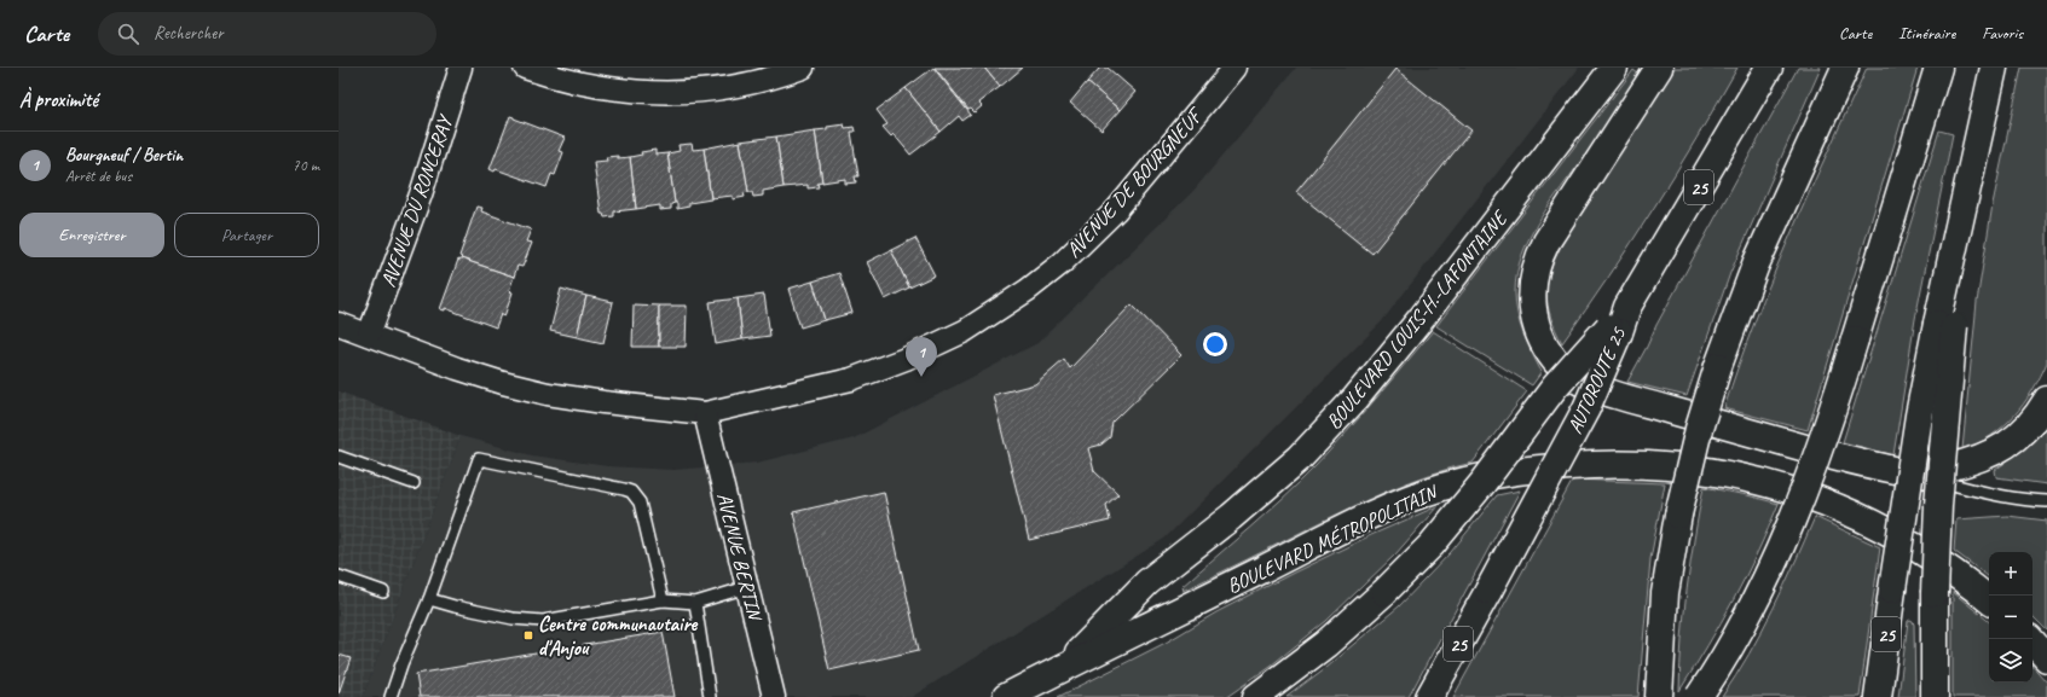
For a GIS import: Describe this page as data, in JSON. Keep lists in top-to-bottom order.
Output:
{
  "streets": {
    "main road": [
      "25",
      "BOULEVARD LOUIS-H.-LAFONTAINE",
      "AUTOROUTE 25",
      "BOULEVARD MÉTROPOLITAIN"
    ],
    "street": ["AVENUE DE BOURGNEUF", "AVENUE DU RONCERAY", "AVENUE BERTIN"]
  },
  "crossings": [
    ["AVENUE DE BOURGNEUF", "AVENUE DU RONCERAY"],
    ["AVENUE DE BOURGNEUF", "AVENUE BERTIN"],
    ["BOULEVARD LOUIS-H.-LAFONTAINE", "BOULEVARD MÉTROPOLITAIN"]
  ],
  "places": {
    "transit": ["Centre communautaire d'Anjou"]
  },
  "page": {
    "header": "Carte",
    "search": "Rechercher",
    "nav": ["Carte", "Itinéraire", "Favoris"],
    "heading": "À proximité",
    "list": [
      {
        "mark": "1",
        "name": "Bourgneuf / Bertin",
        "note": "Arrêt de bus",
        "value": "70 m"
      }
    ],
    "buttons": ["Enregistrer", "Partager"],
    "pins": "1",
    "map_buttons": ["+", "−"]
  }
}
